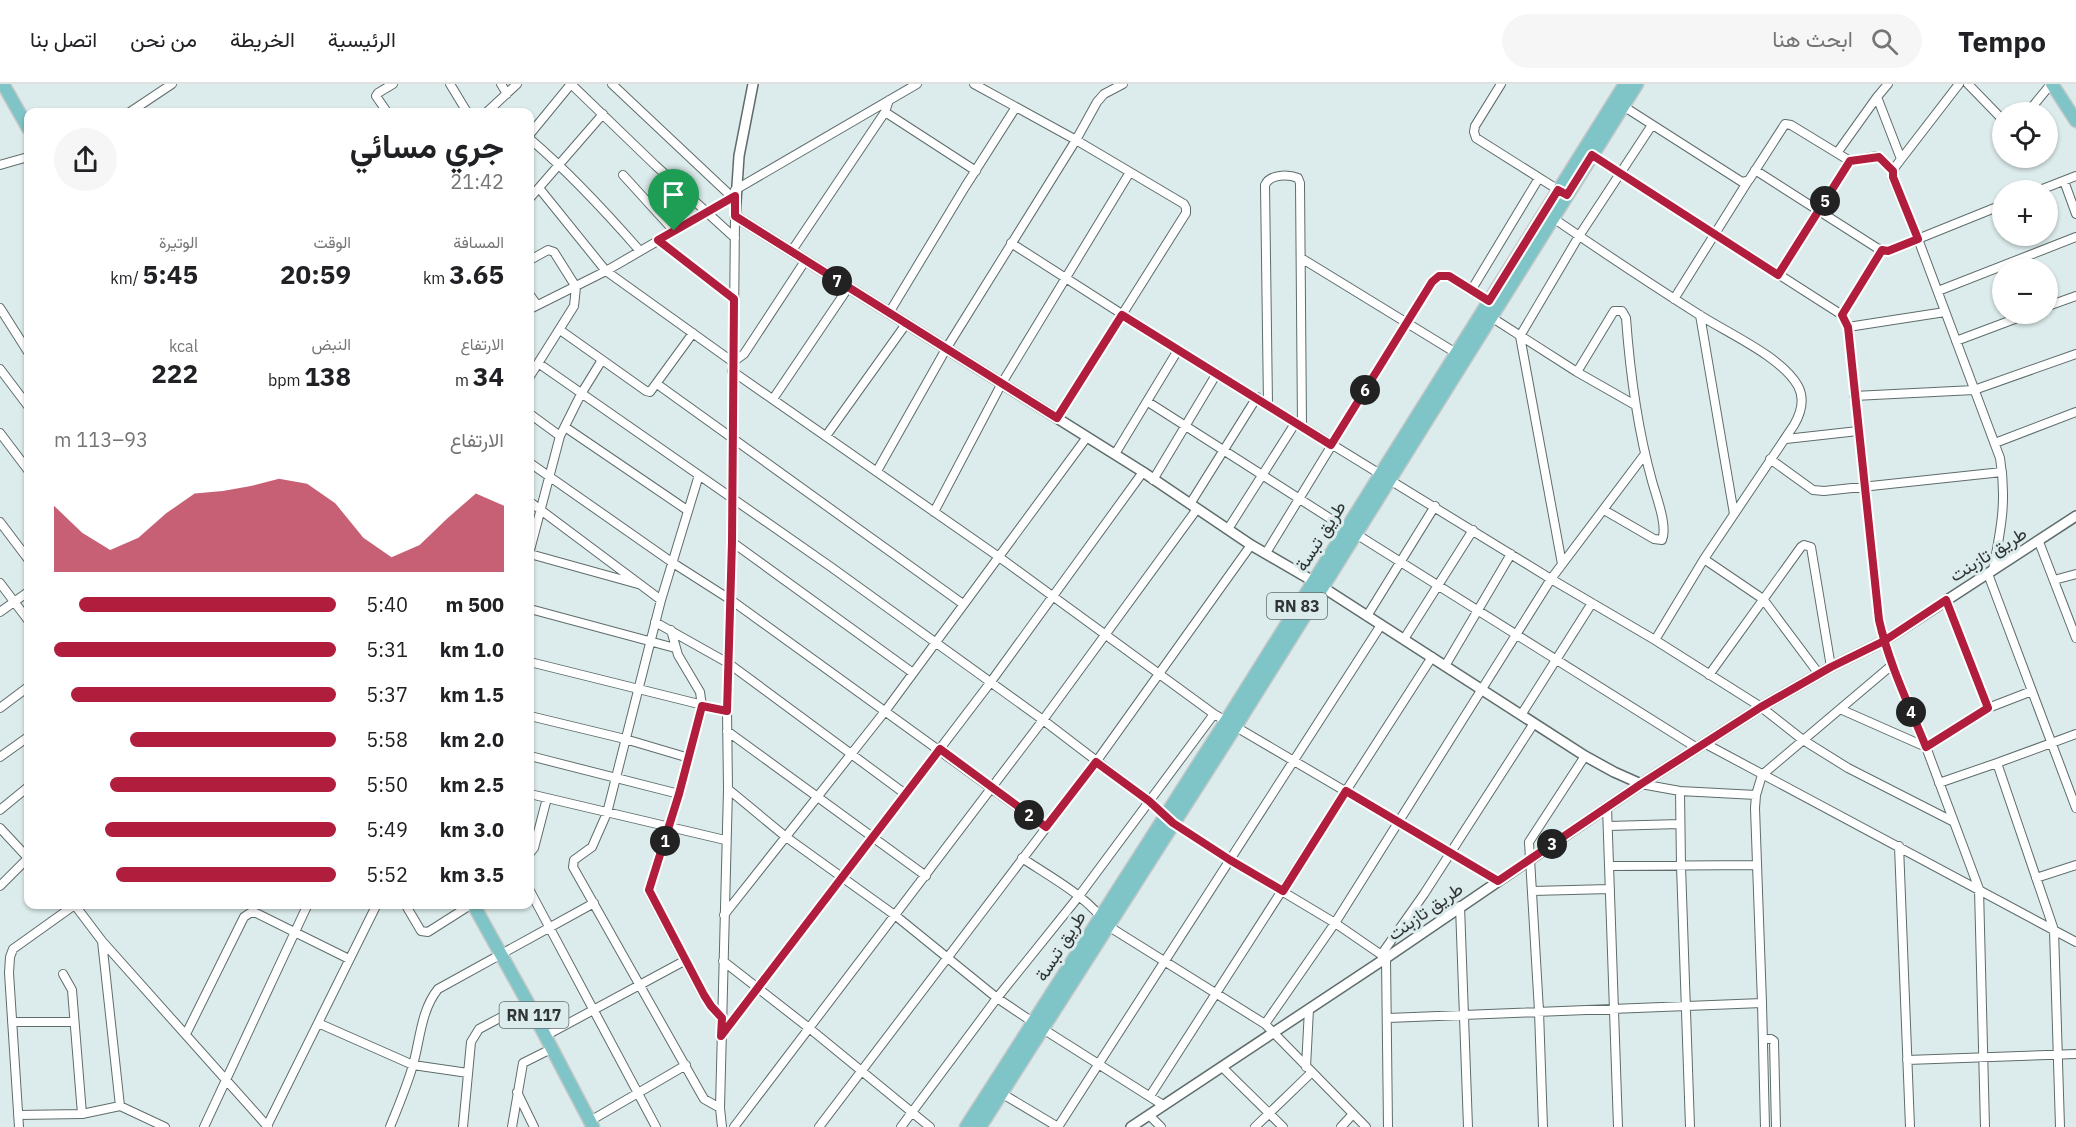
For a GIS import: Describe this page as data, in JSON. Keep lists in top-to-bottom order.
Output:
{
  "streets": {
    "main road": ["طريق تبسة", "RN 83", "RN 117"],
    "street": ["طريق تازبنت"]
  },
  "page": {
    "header": "Tempo",
    "search": "ابحث هنا",
    "nav": [
      "الرئيسية",
      "الخريطة",
      "من نحن",
      "اتصل بنا"
    ],
    "map_buttons": ["+", "−"],
    "heading": ["جري مسائي", "21:42"],
    "pins": [
      "5",
      "7",
      "6",
      "4",
      "2",
      "1",
      "3"
    ],
    "stats": [
      ["المسافة", "3.65 km"],
      ["الوقت", "20:59"],
      ["الوتيرة", "5:45 /km"],
      ["الارتفاع", "34 m"],
      ["النبض", "138 bpm"],
      ["kcal", "222"]
    ],
    "chart": ["الارتفاع", "93–113 m"],
    "list": [
      {
        "name": "500 m",
        "note": "5:40"
      },
      {
        "name": "1.0 km",
        "note": "5:31"
      },
      {
        "name": "1.5 km",
        "note": "5:37"
      },
      {
        "name": "2.0 km",
        "note": "5:58"
      },
      {
        "name": "2.5 km",
        "note": "5:50"
      },
      {
        "name": "3.0 km",
        "note": "5:49"
      },
      {
        "name": "3.5 km",
        "note": "5:52"
      }
    ]
  }
}
